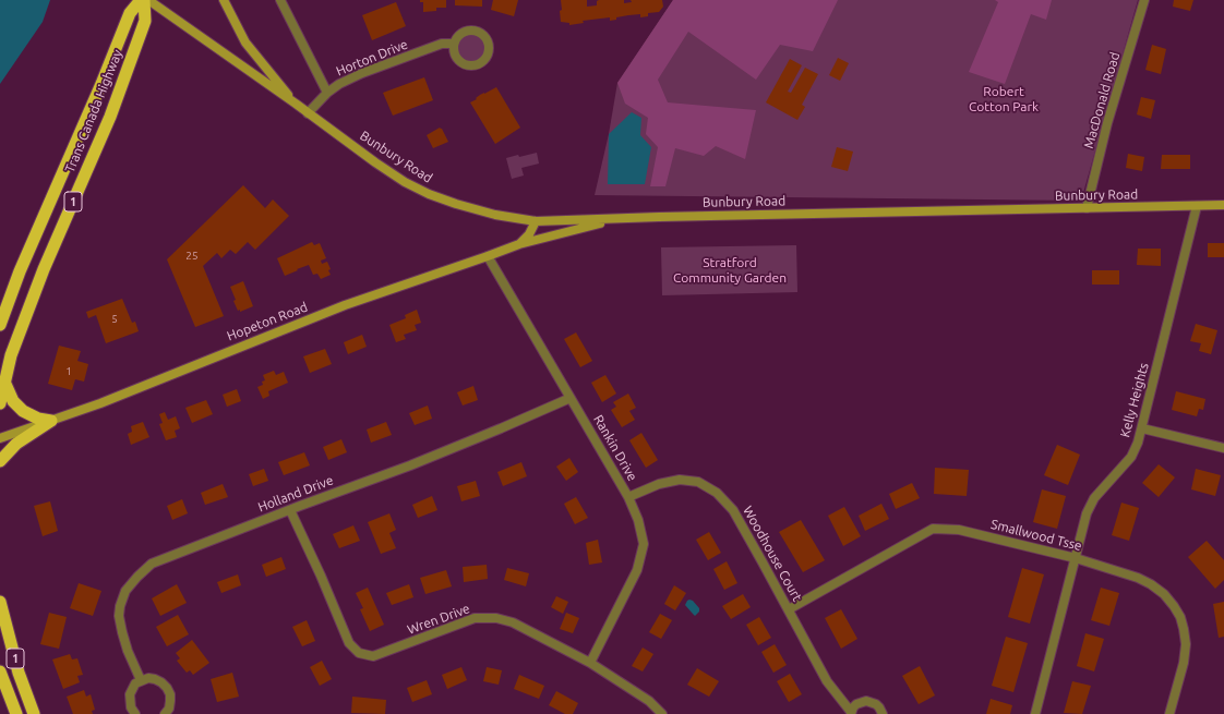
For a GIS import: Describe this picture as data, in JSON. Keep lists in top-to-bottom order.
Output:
{
  "streets": {
    "highway": ["Trans Canada Highway", "1"],
    "main road": ["Bunbury Road", "Hopeton Road"],
    "street": [
      "Horton Drive",
      "MacDonald Road",
      "Kelly Heights",
      "Rankin Drive",
      "Holland Drive",
      "Smallwood Tsse",
      "Woodhouse Court",
      "Wren Drive"
    ]
  },
  "crossings": [
    ["Horton Drive", "Bunbury Road"],
    ["MacDonald Road", "Bunbury Road"],
    ["Bunbury Road", "Hopeton Road"],
    ["Bunbury Road", "Kelly Heights"],
    ["Hopeton Road", "Rankin Drive"],
    ["Kelly Heights", "Smallwood Tsse"],
    ["Rankin Drive", "Holland Drive"],
    ["Rankin Drive", "Woodhouse Court"],
    ["Rankin Drive", "Wren Drive"],
    ["Holland Drive", "Wren Drive"],
    ["Smallwood Tsse", "Woodhouse Court"]
  ],
  "parks": ["Robert Cotton Park", "Stratford Community Garden"],
  "house_numbers": ["25", "5", "1"]
}
